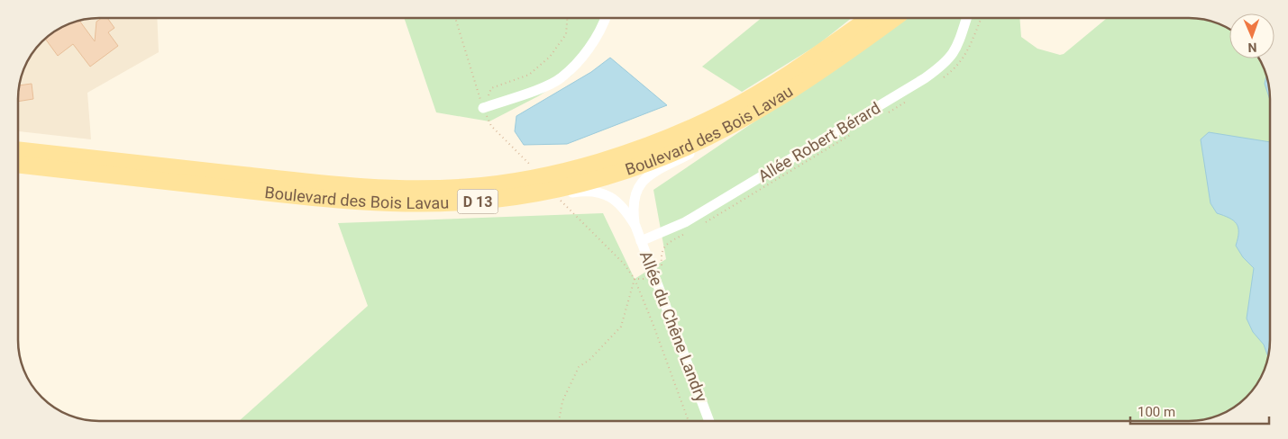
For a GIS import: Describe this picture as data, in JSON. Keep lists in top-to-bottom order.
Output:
{
  "streets": {
    "main road": ["Boulevard des Bois Lavau", "D 13"],
    "street": ["Allée Robert Bérard", "Allée du Chêne Landry"]
  },
  "crossings": [
    ["Boulevard des Bois Lavau", "Allée du Chêne Landry"],
    ["Allée Robert Bérard", "Allée du Chêne Landry"]
  ],
  "scale_bar": "100 m",
  "north": "bottom"
}
